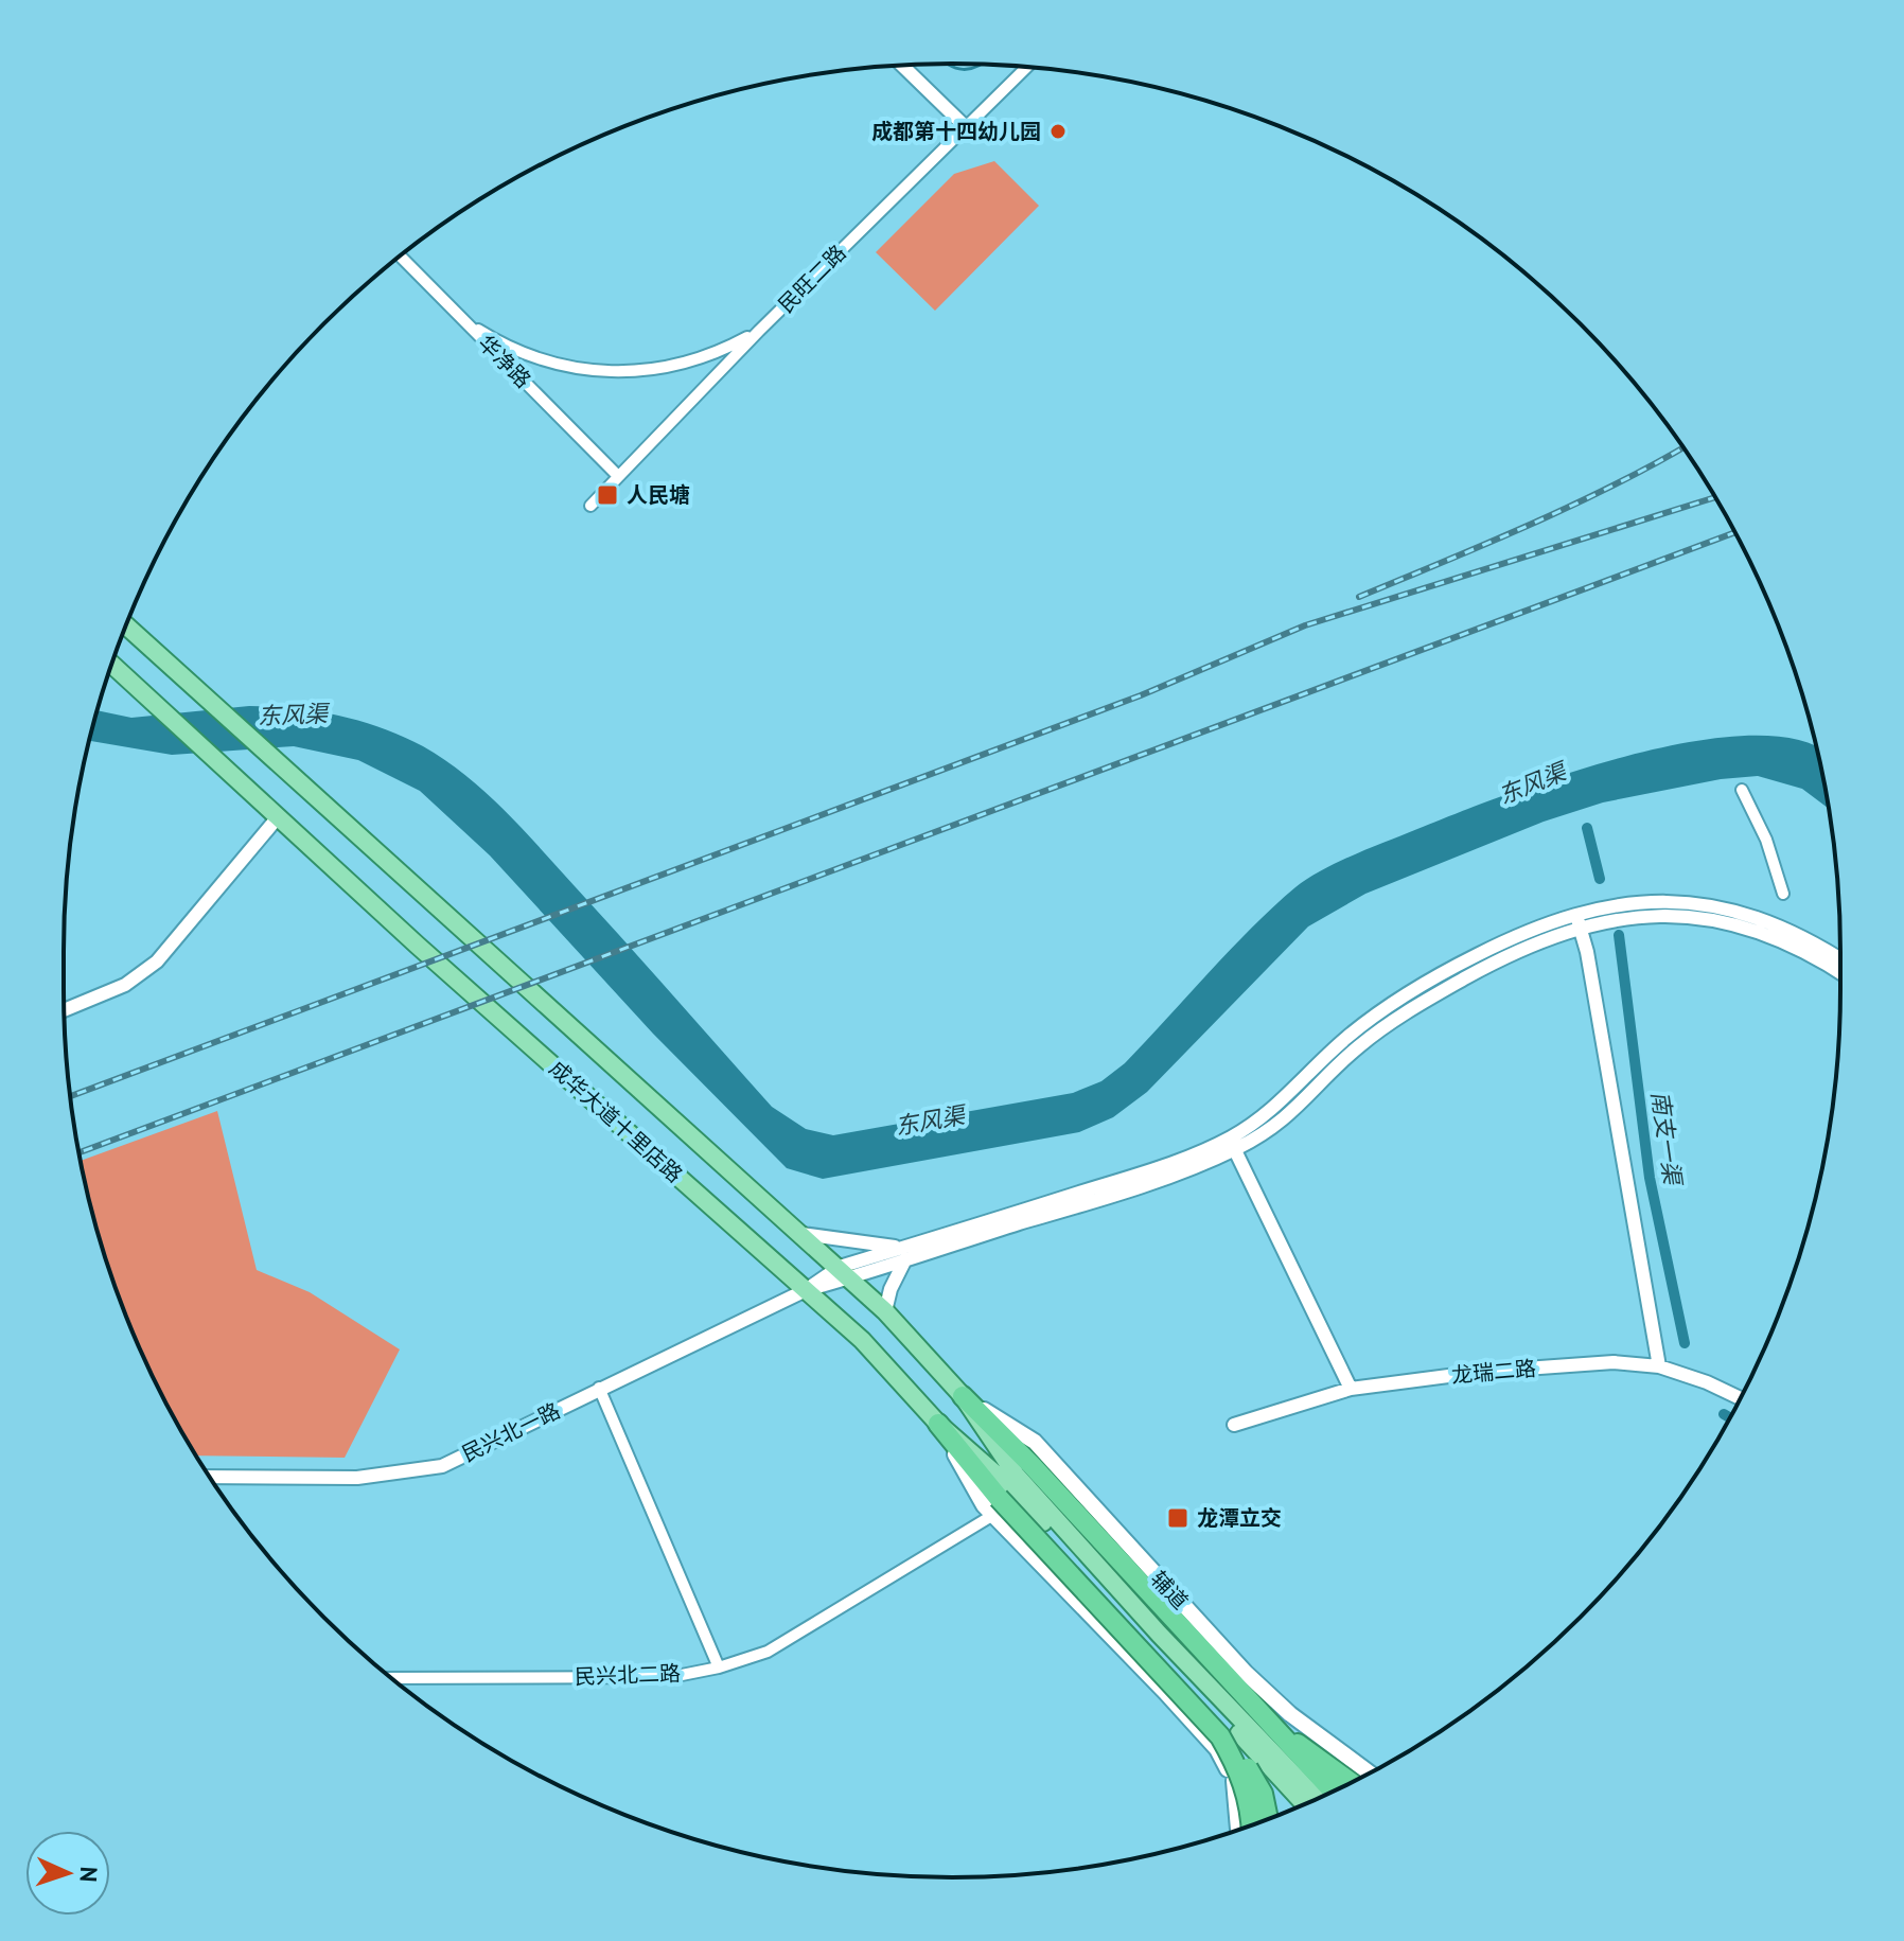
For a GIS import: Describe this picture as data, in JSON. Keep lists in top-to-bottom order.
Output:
{
  "streets": {
    "main road": ["成华大道十里店路", "辅道"],
    "street": [
      "民旺二路",
      "华净路",
      "龙瑞二路",
      "民兴北一路",
      "民兴北二路"
    ]
  },
  "crossings": [
    ["民旺二路", "华净路"],
    ["成华大道十里店路", "民兴北一路"],
    ["成华大道十里店路", "辅道"]
  ],
  "water": ["东风渠", "南支一渠"],
  "places": {
    "other": ["成都第十四幼儿园"],
    "transit": ["人民塘", "龙潭立交"]
  },
  "north": "right"
}
